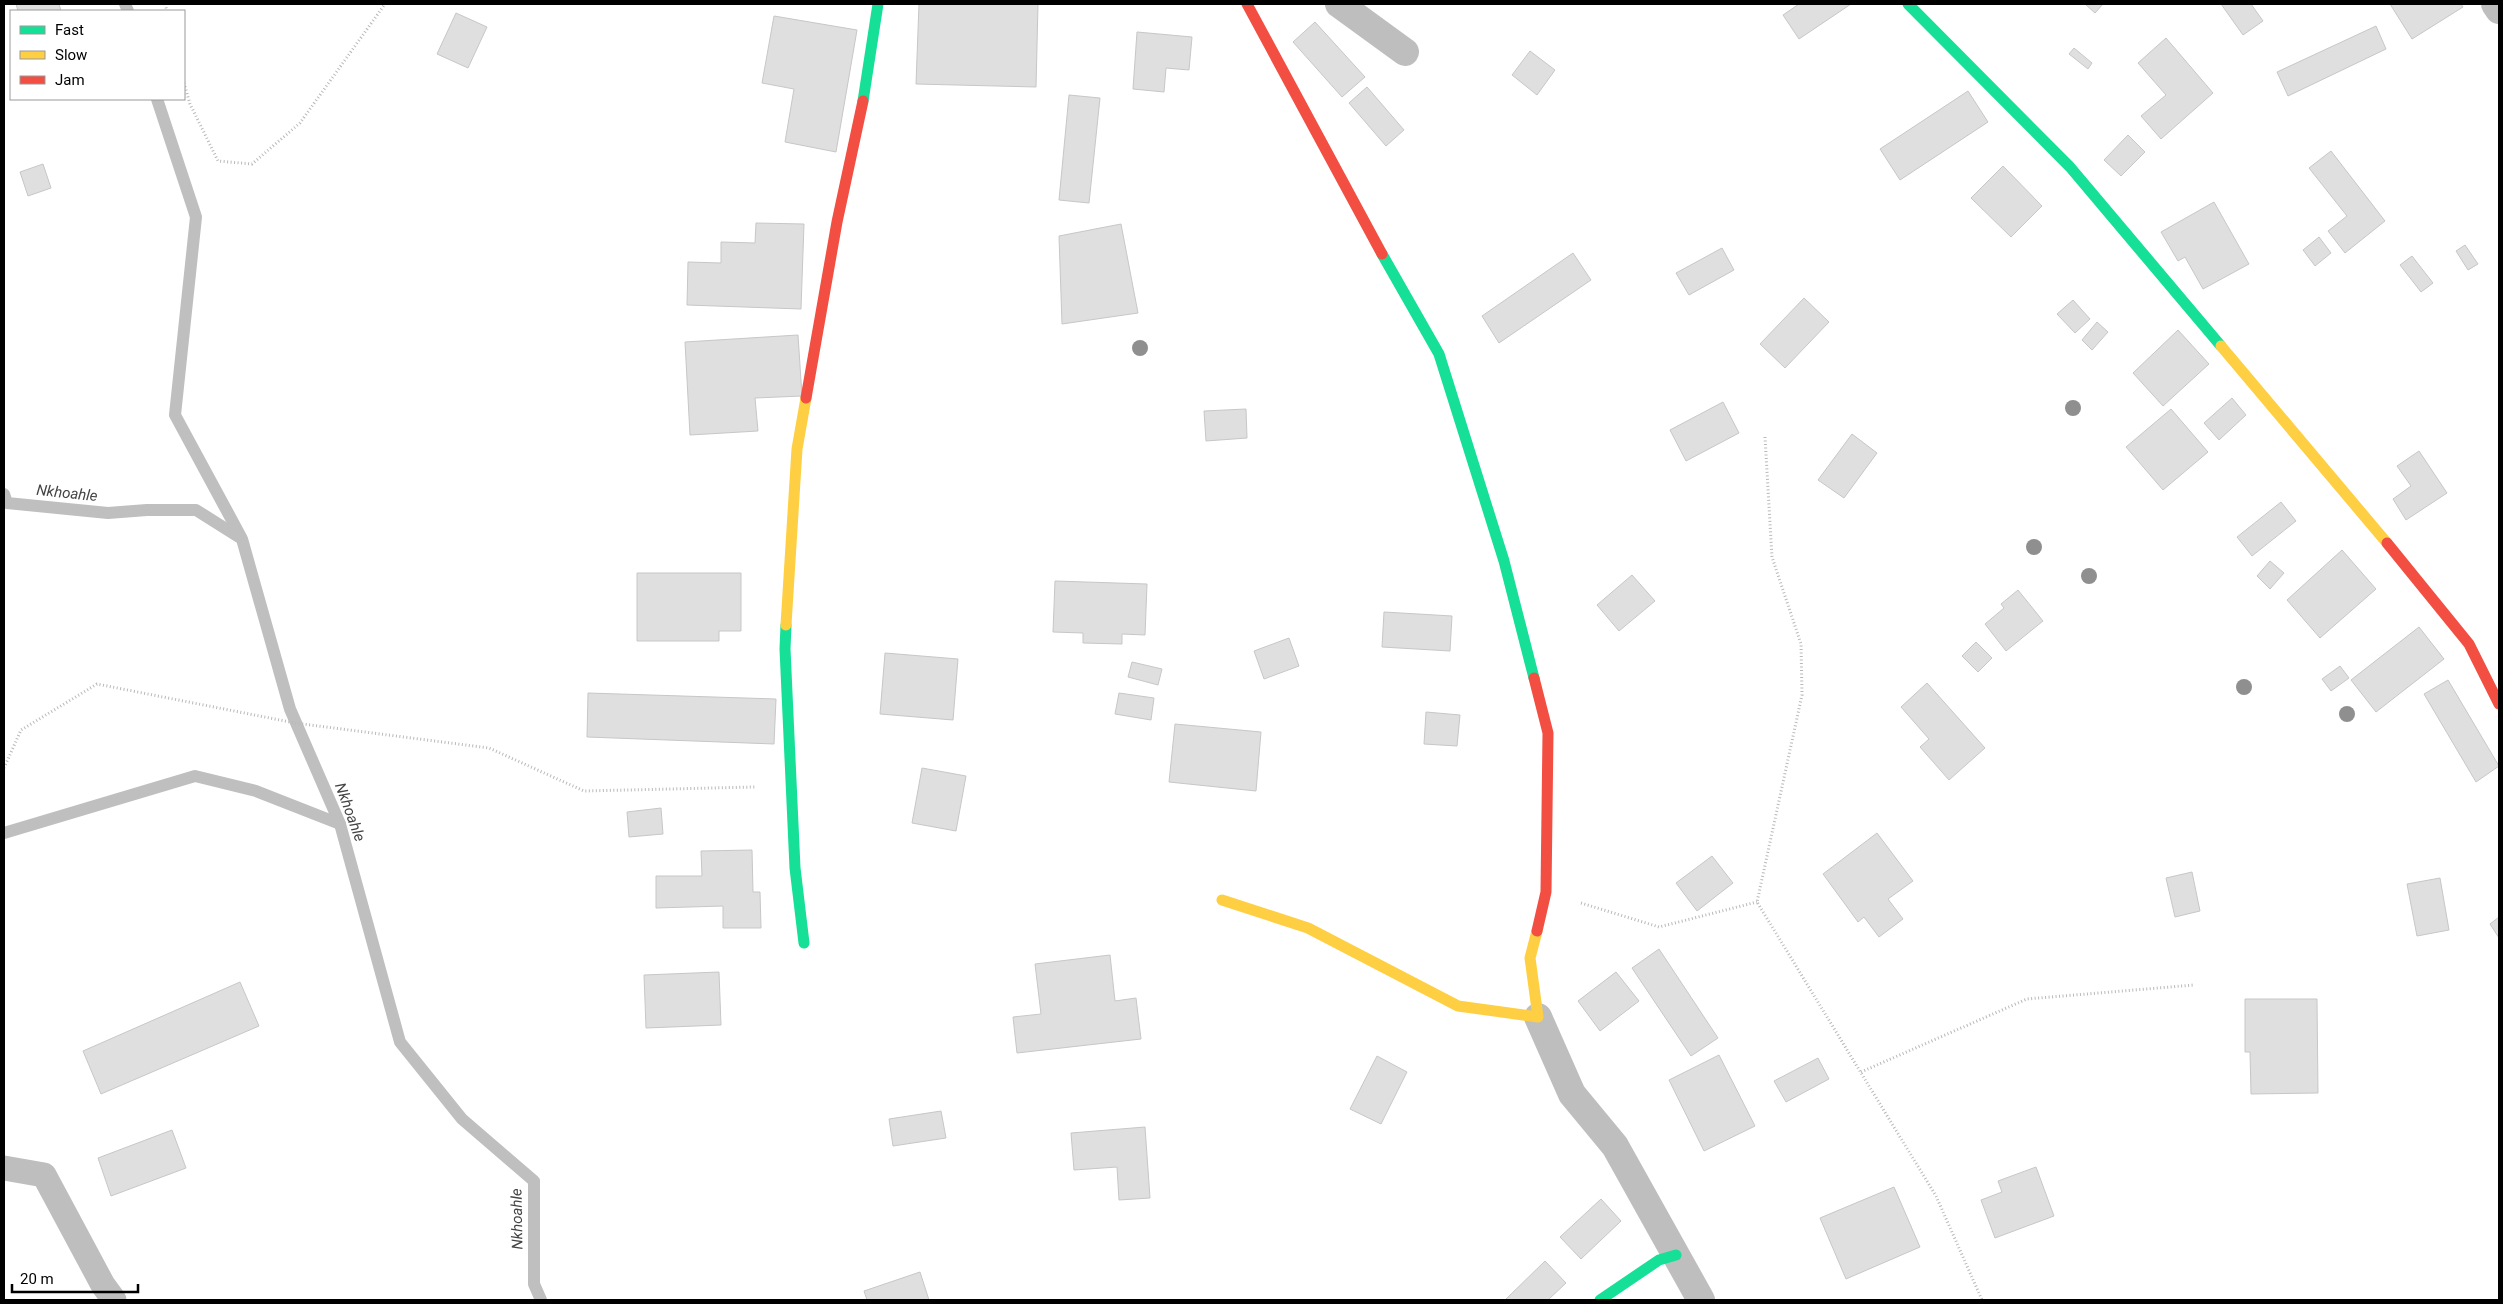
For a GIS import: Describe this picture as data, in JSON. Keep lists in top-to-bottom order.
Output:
{
  "water": ["Nkhoahle"],
  "legend": ["Fast", "Slow", "Jam"],
  "scale_bar": "20 m"
}
